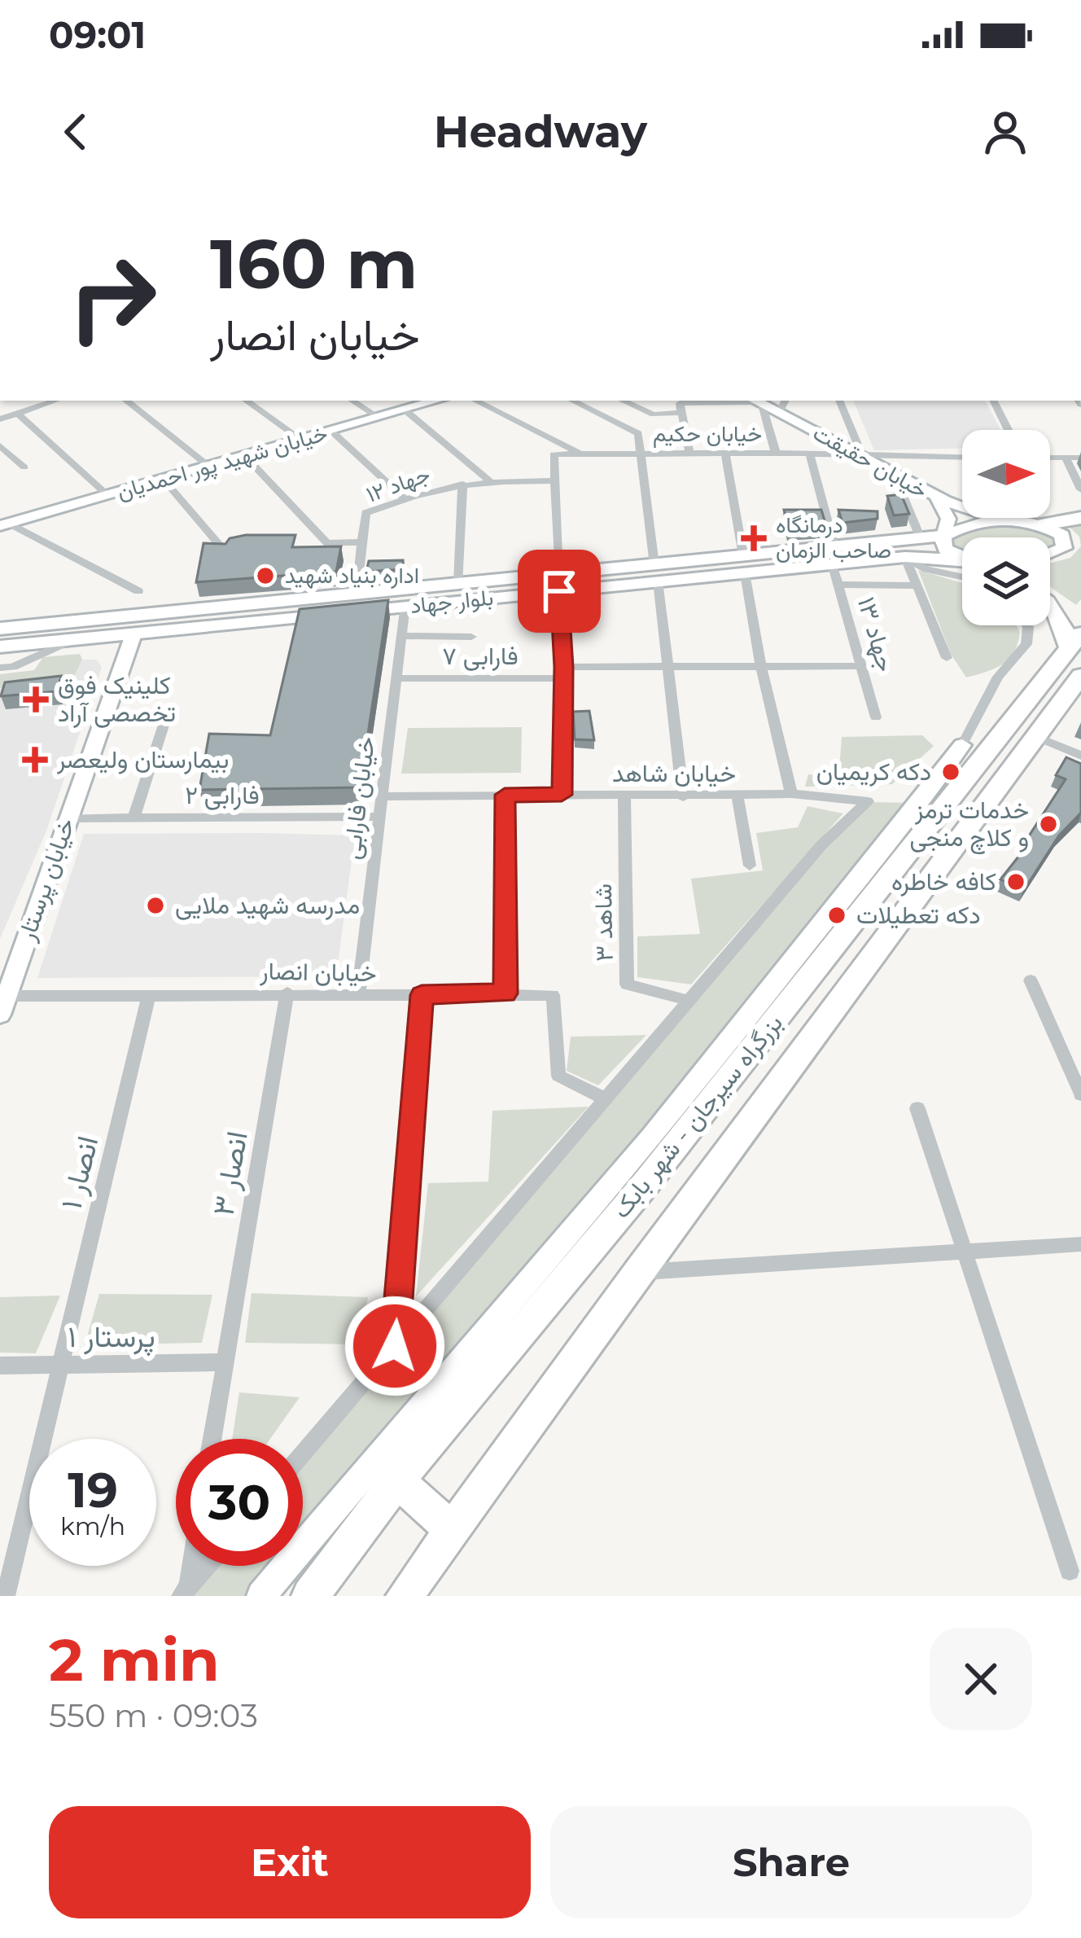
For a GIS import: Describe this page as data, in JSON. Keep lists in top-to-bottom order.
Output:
{
  "streets": {
    "highway": ["بزرگراه سیرجان - شهر بابک"],
    "main road": ["بلوار جهاد"],
    "street": [
      "خیابان حکیم",
      "خیابان حقیقت",
      "خیابان شهید پور احمدیان",
      "جهاد ۱۲",
      "جهاد ۱۳",
      "فارابی ۷",
      "خیابان شاهد",
      "فارابی ۲",
      "خیابان فارابی",
      "خیابان پرستار",
      "شاهد ۳",
      "خیابان انصار",
      "انصار ۱",
      "انصار ۳",
      "پرستار ۱"
    ]
  },
  "crossings": [
    ["خیابان حکیم", "خیابان حقیقت"],
    ["خیابان حکیم", "جهاد ۱۲"],
    ["خیابان حکیم", "جهاد ۱۳"],
    ["خیابان حقیقت", "بلوار جهاد"],
    ["جهاد ۱۲", "بلوار جهاد"],
    ["بلوار جهاد", "جهاد ۱۳"],
    ["بلوار جهاد", "خیابان فارابی"],
    ["بلوار جهاد", "خیابان پرستار"],
    ["جهاد ۱۳", "فارابی ۷"],
    ["فارابی ۷", "خیابان فارابی"],
    ["خیابان شاهد", "خیابان فارابی"],
    ["خیابان شاهد", "شاهد ۳"],
    ["فارابی ۲", "خیابان فارابی"],
    ["فارابی ۲", "خیابان پرستار"],
    ["خیابان فارابی", "خیابان انصار"],
    ["خیابان پرستار", "خیابان انصار"],
    ["خیابان انصار", "انصار ۱"],
    ["خیابان انصار", "انصار ۳"],
    ["انصار ۱", "پرستار ۱"],
    ["انصار ۳", "پرستار ۱"]
  ],
  "places": {
    "health": ["درمانگاه صاحب الزمان", "کلینیک فوق تخصصی آراد", "بیمارستان ولیعصر"],
    "other": [
      "اداره بنیاد شهید",
      "دکه کریمیان",
      "خدمات ترمز و کلاچ منجی",
      "کافه خاطره",
      "مدرسه شهید ملایی",
      "دکه تعطیلات"
    ]
  },
  "north": "right",
  "page": {
    "status": "09:01",
    "header": "Headway",
    "turn": ["160 m", "خیابان انصار"],
    "speed": "19 km/h",
    "limit": "30",
    "heading": ["2 min", "550 m · 09:03"],
    "buttons": ["Exit", "Share"]
  }
}
